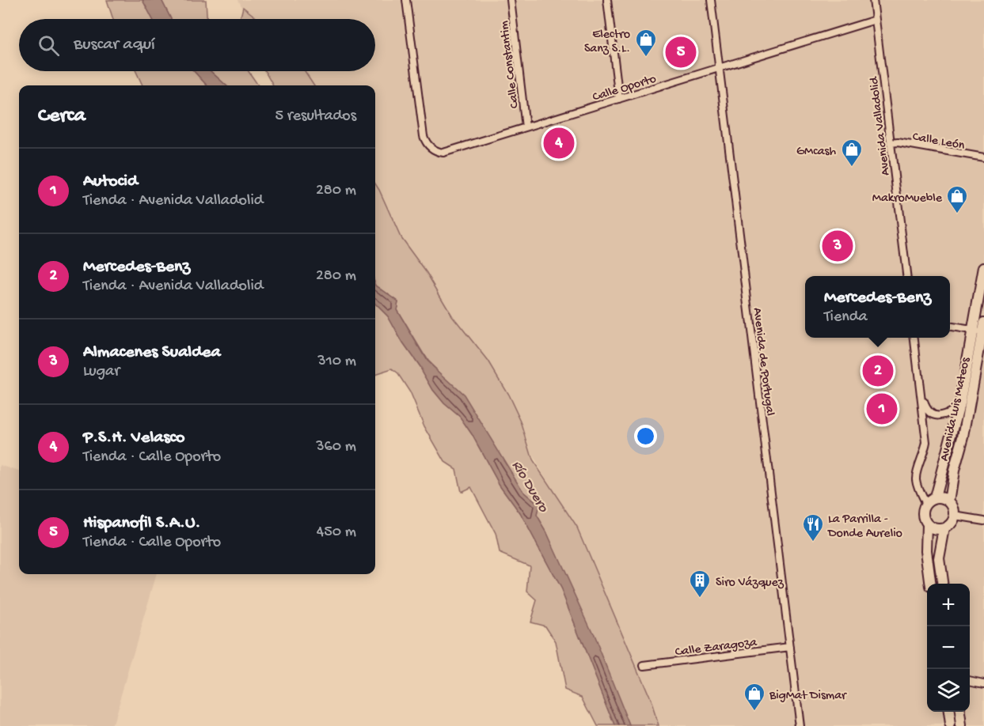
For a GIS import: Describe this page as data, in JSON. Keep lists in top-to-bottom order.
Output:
{
  "streets": {
    "highway": ["Avenida Luis Mateos"],
    "street": [
      "Calle Constantim",
      "Calle Oporto",
      "Avenida Valladolid",
      "Calle León",
      "Avenida de Portugal",
      "Calle Zaragoza"
    ]
  },
  "crossings": [
    ["Calle Constantim", "Calle Oporto"],
    ["Calle Oporto", "Avenida Valladolid"],
    ["Calle Oporto", "Avenida de Portugal"],
    ["Avenida Valladolid", "Calle León"],
    ["Avenida de Portugal", "Calle Zaragoza"]
  ],
  "water": ["Río Duero"],
  "places": {
    "shop": [
      "Electro Sanz S.L.",
      "GMcash",
      "MakroMueble",
      "BigMat Dismar"
    ],
    "restaurant": ["La Parrilla - Donde Aurelio"],
    "building": ["Siro Vázquez"]
  },
  "page": {
    "search": "Buscar aquí",
    "pins": [
      "5",
      "4",
      "3",
      "2",
      "1"
    ],
    "heading": ["Cerca", "5 resultados"],
    "list": [
      {
        "mark": "1",
        "name": "Autocid",
        "note": "Tienda · Avenida Valladolid",
        "value": "280 m"
      },
      {
        "mark": "2",
        "name": "Mercedes-Benz",
        "note": "Tienda · Avenida Valladolid",
        "value": "280 m"
      },
      {
        "mark": "3",
        "name": "Almacenes Sualdea",
        "note": "Lugar",
        "value": "310 m"
      },
      {
        "mark": "4",
        "name": "P.S.H. Velasco",
        "note": "Tienda · Calle Oporto",
        "value": "360 m"
      },
      {
        "mark": "5",
        "name": "Hispanofil S.A.U.",
        "note": "Tienda · Calle Oporto",
        "value": "450 m"
      }
    ],
    "popup": ["Mercedes-Benz", "Tienda"],
    "map_buttons": ["+", "−"]
  }
}
